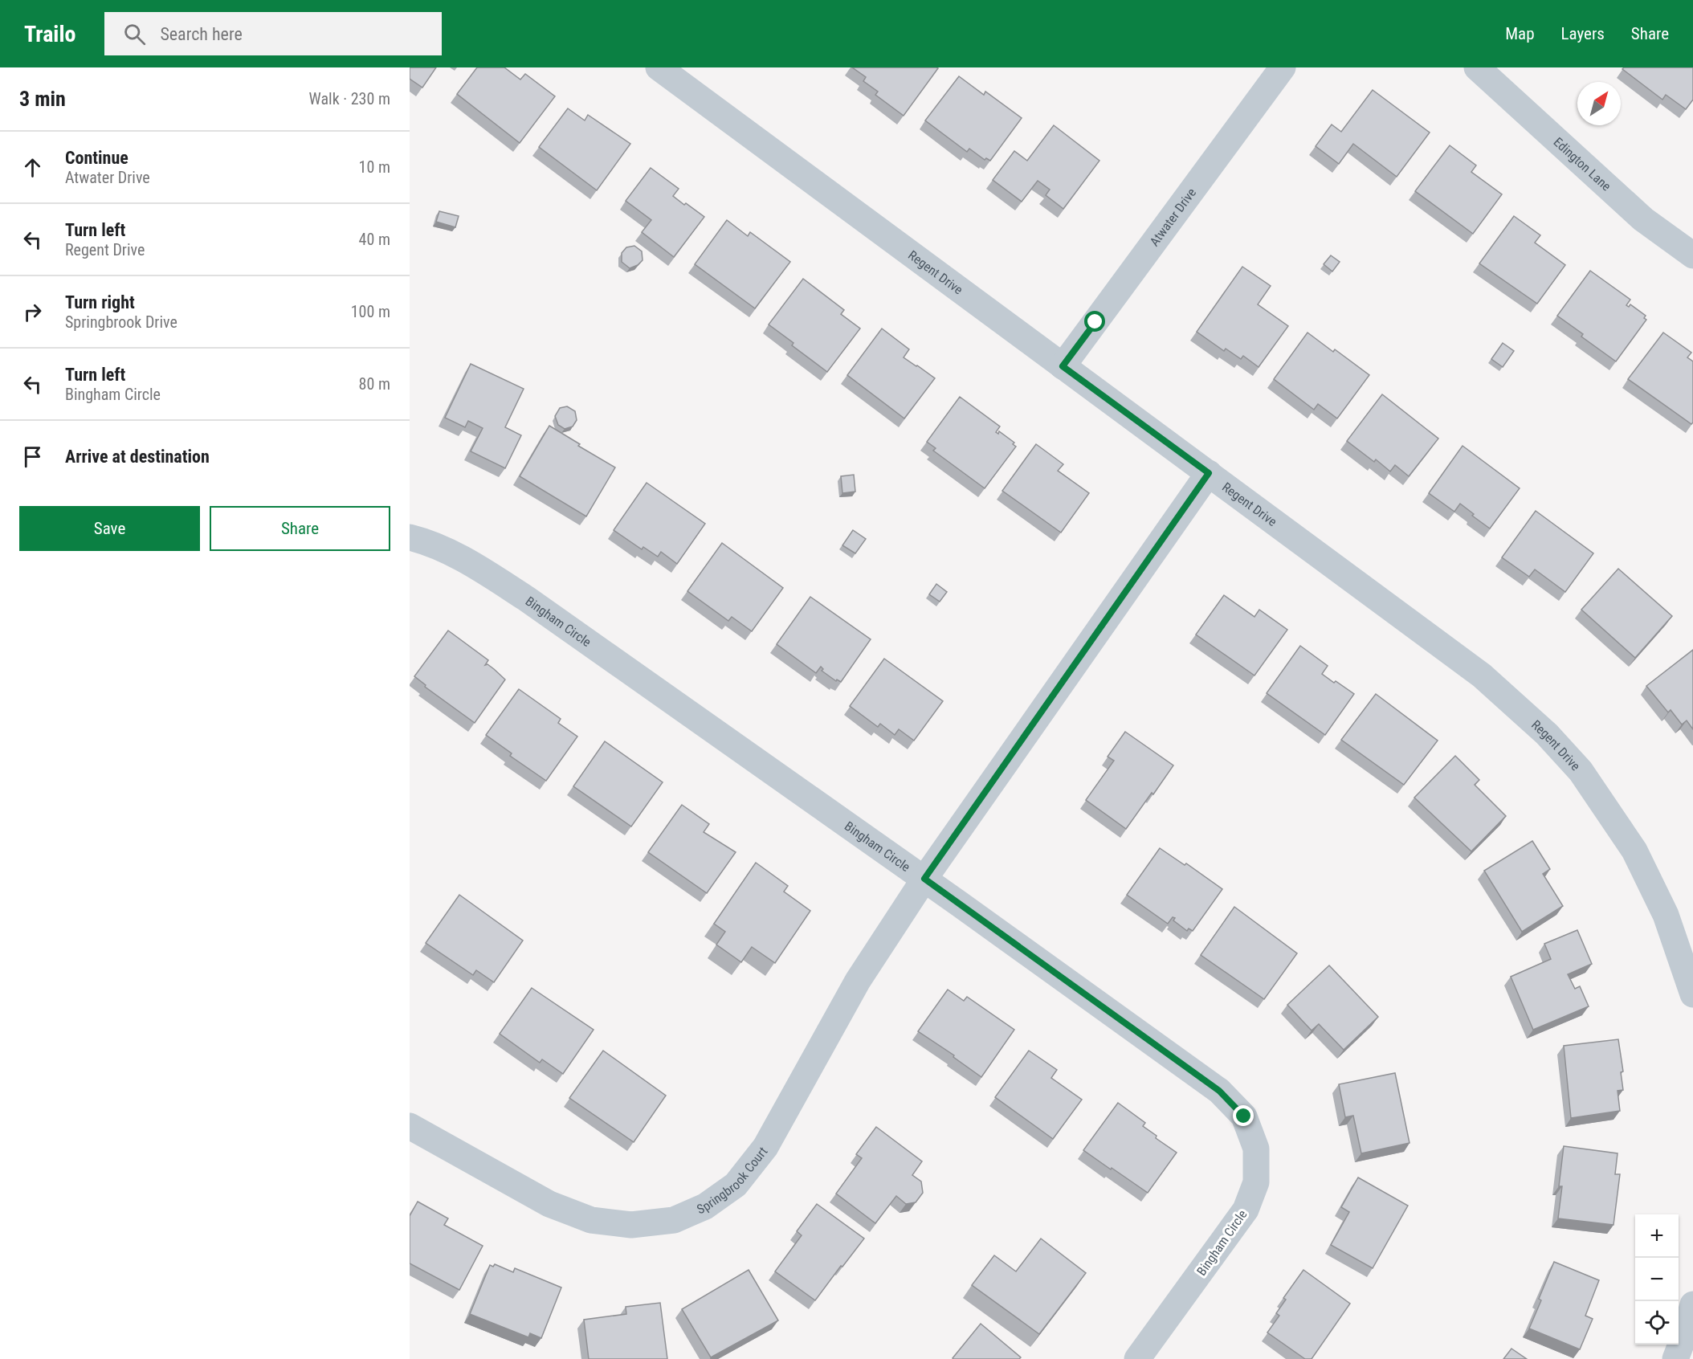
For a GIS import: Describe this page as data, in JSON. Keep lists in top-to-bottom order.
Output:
{
  "streets": {
    "street": [
      "Edington Lane",
      "Atwater Drive",
      "Regent Drive",
      "Bingham Circle",
      "Springbrook Court"
    ]
  },
  "crossings": [
    ["Atwater Drive", "Regent Drive"],
    ["Regent Drive", "Springbrook Court"],
    ["Bingham Circle", "Springbrook Court"]
  ],
  "north": "top right",
  "page": {
    "header": "Trailo",
    "search": "Search here",
    "nav": ["Map", "Layers", "Share"],
    "heading": ["3 min", "Walk · 230 m"],
    "list": [
      ["Continue", "Atwater Drive", "10 m"],
      ["Turn left", "Regent Drive", "40 m"],
      ["Turn right", "Springbrook Drive", "100 m"],
      ["Turn left", "Bingham Circle", "80 m"],
      "Arrive at destination"
    ],
    "buttons": ["Save", "Share"],
    "map_buttons": ["+", "−"]
  }
}
